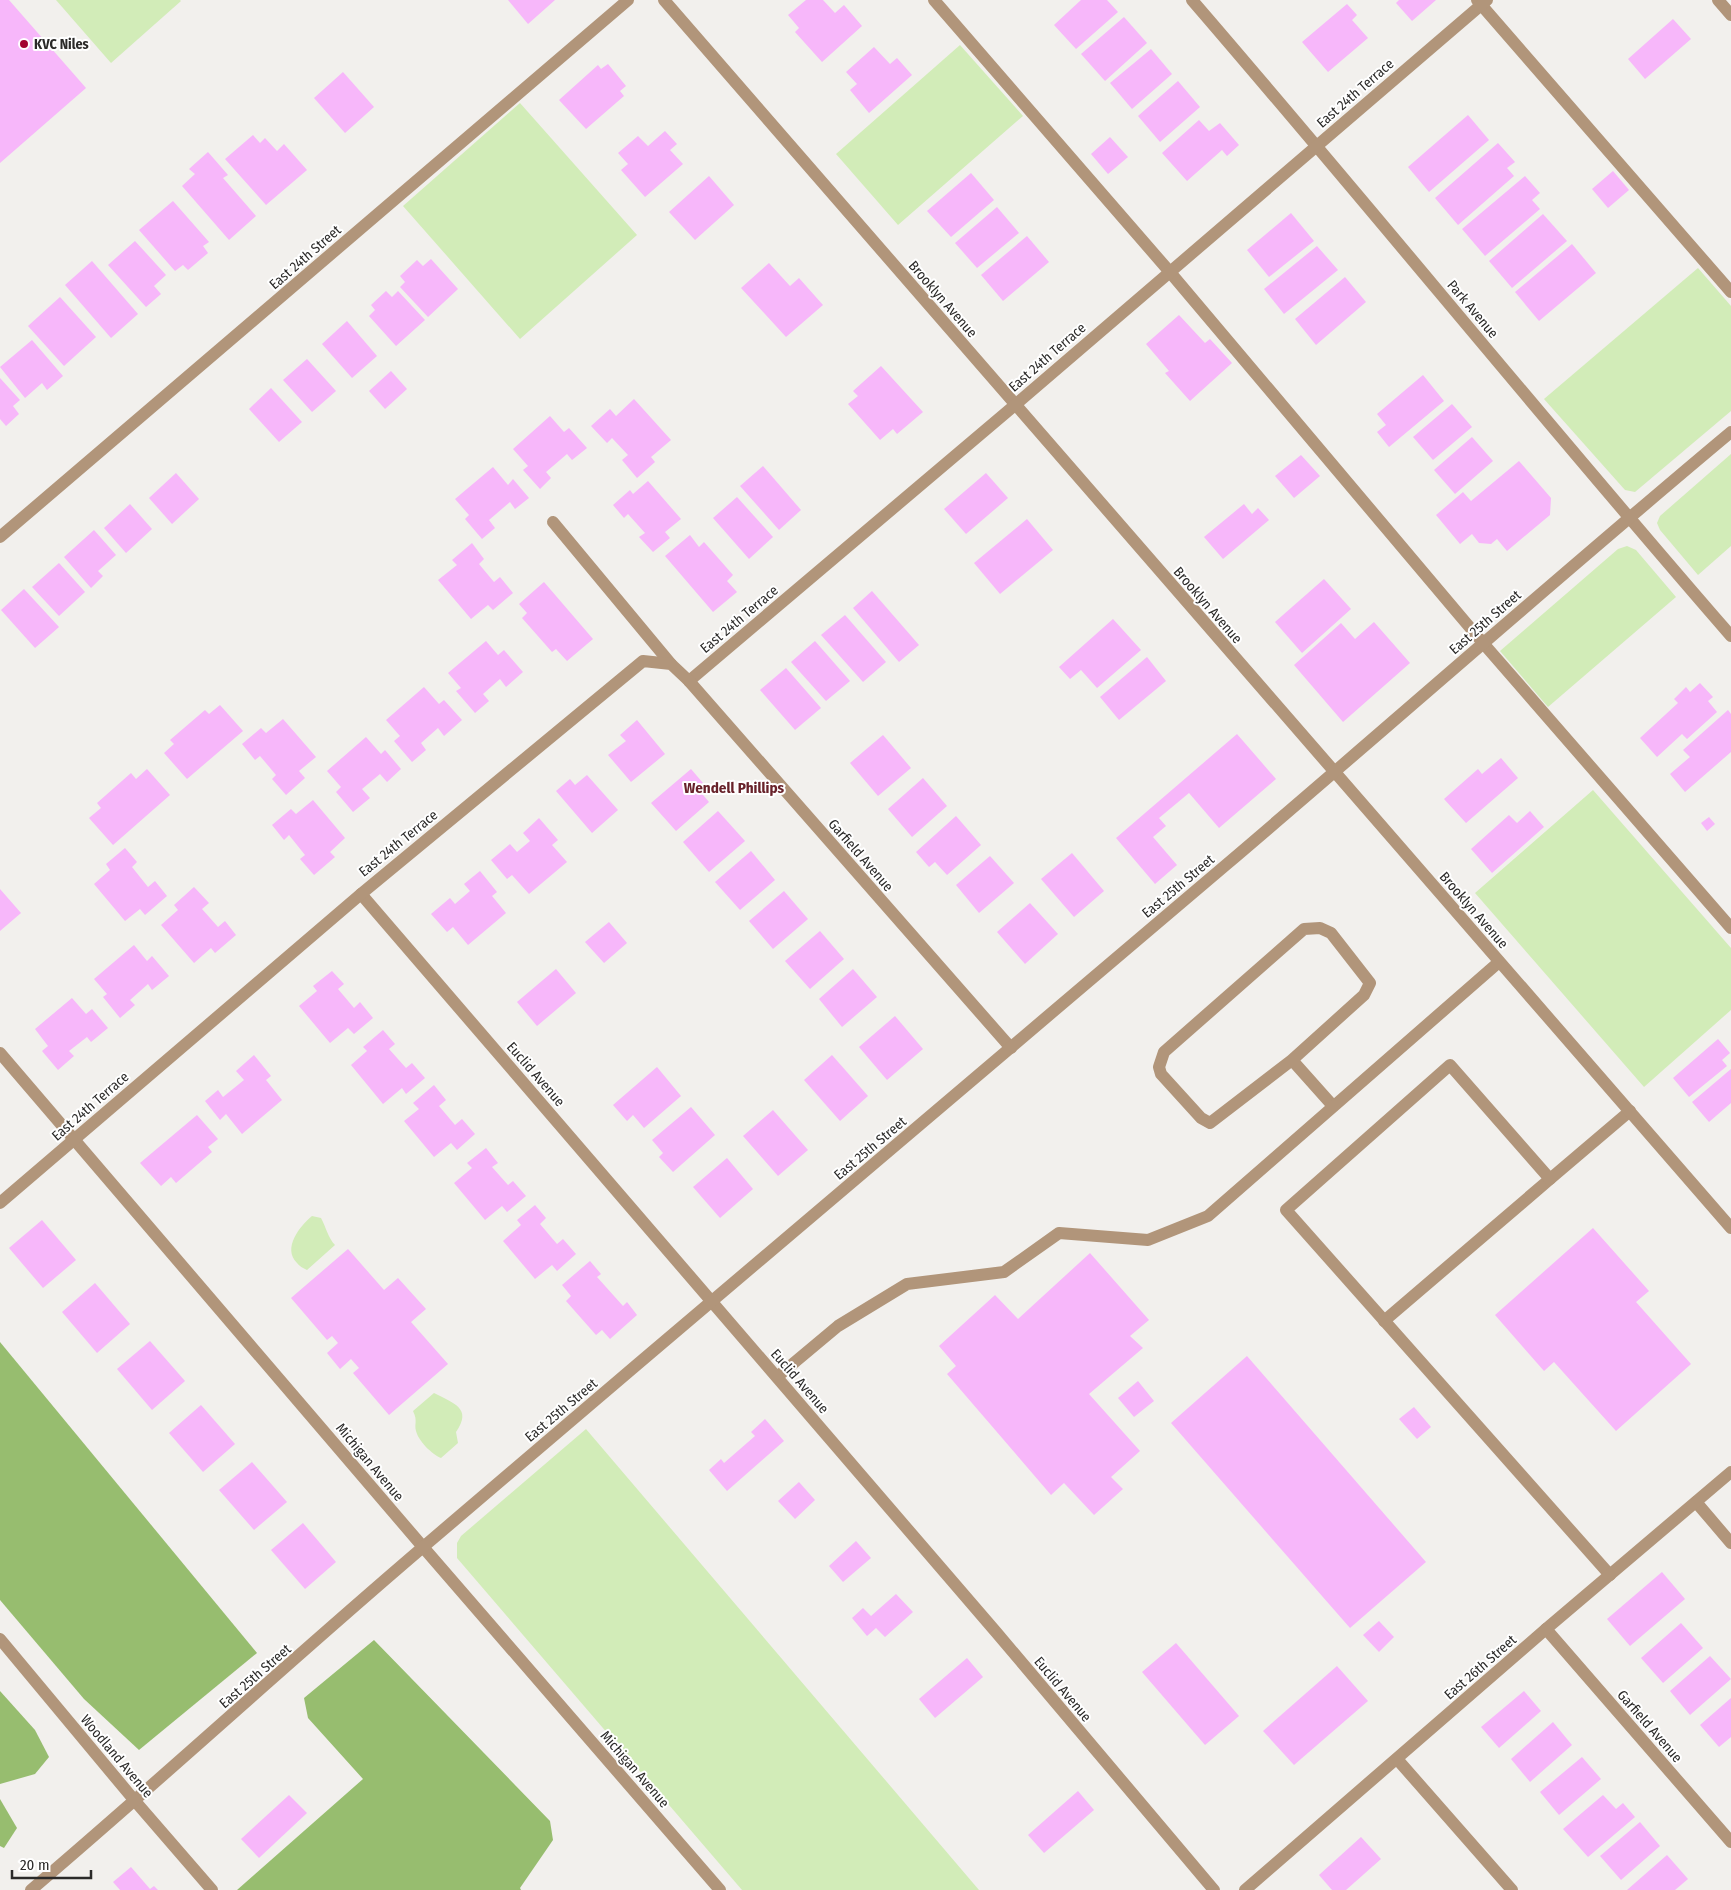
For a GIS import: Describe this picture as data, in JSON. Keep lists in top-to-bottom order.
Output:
{
  "streets": {
    "street": [
      "East 24th Terrace",
      "East 24th Street",
      "Brooklyn Avenue",
      "Park Avenue",
      "East 25th Street",
      "Garfield Avenue",
      "Euclid Avenue",
      "Michigan Avenue",
      "East 26th Street",
      "Woodland Avenue"
    ]
  },
  "crossings": [
    ["East 24th Terrace", "Brooklyn Avenue"],
    ["East 24th Terrace", "Park Avenue"],
    ["East 24th Terrace", "Garfield Avenue"],
    ["East 24th Terrace", "Euclid Avenue"],
    ["East 24th Terrace", "Michigan Avenue"],
    ["Brooklyn Avenue", "East 25th Street"],
    ["Park Avenue", "East 25th Street"],
    ["East 25th Street", "Garfield Avenue"],
    ["East 25th Street", "Euclid Avenue"],
    ["East 25th Street", "Michigan Avenue"],
    ["East 25th Street", "Woodland Avenue"],
    ["Garfield Avenue", "East 26th Street"]
  ],
  "districts": ["Wendell Phillips"],
  "places": ["KVC Niles"],
  "scale_bar": "20 m"
}
